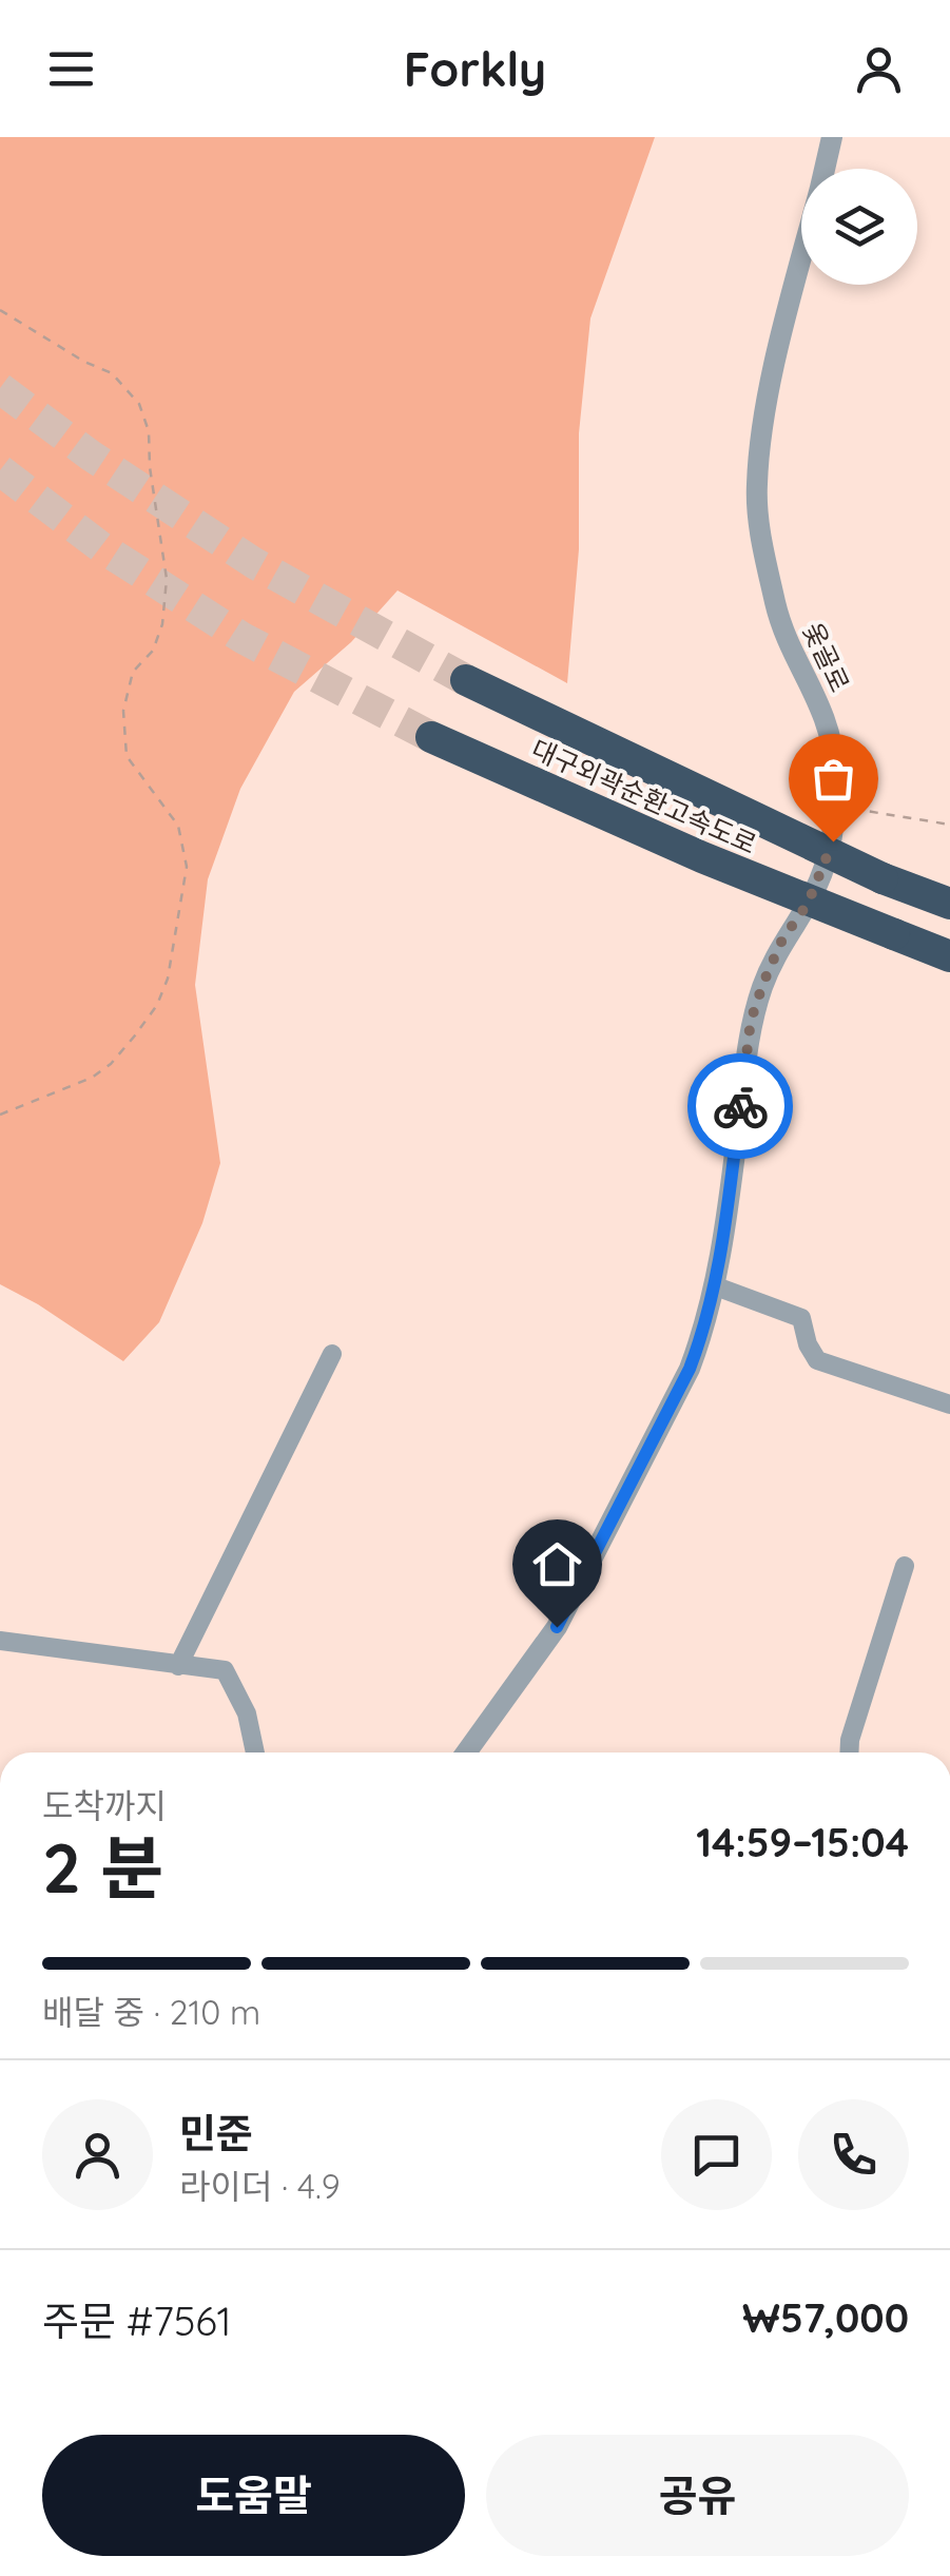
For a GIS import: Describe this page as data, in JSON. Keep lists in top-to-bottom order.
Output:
{
  "streets": {
    "highway": ["대구외곽순환고속도로"],
    "street": ["옻골로"]
  },
  "page": {
    "header": "Forkly",
    "heading": ["2 분", "도착까지", "14:59–15:04"],
    "panel": [
      "민준",
      "라이더 · 4.9",
      "주문 #7561",
      "₩57,000"
    ],
    "bar": "배달 중 · 210 m",
    "buttons": ["도움말", "공유"]
  }
}
